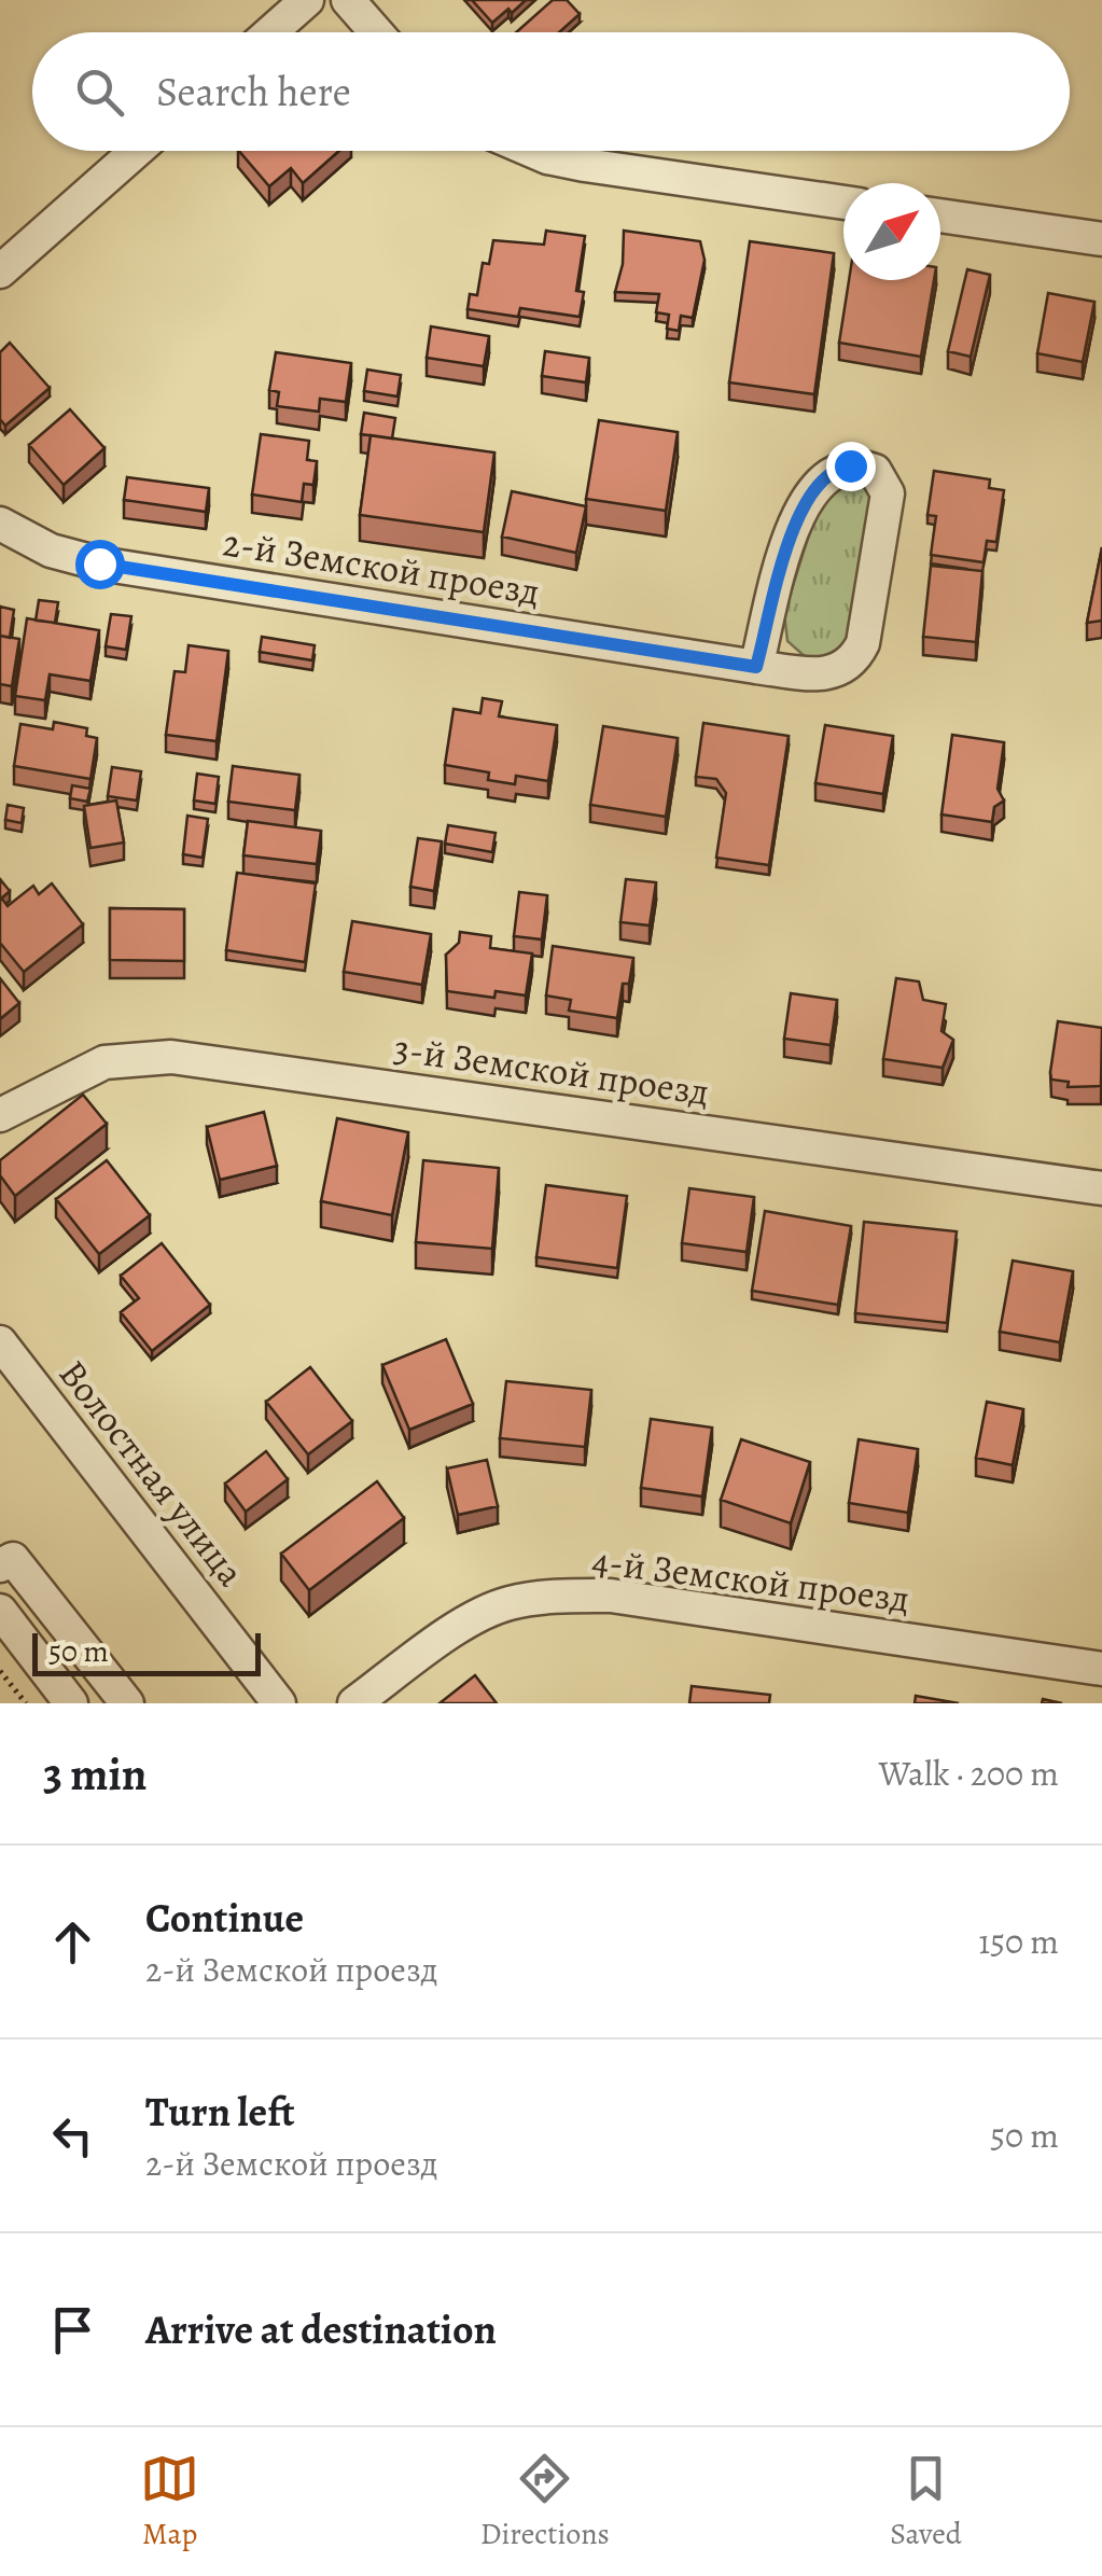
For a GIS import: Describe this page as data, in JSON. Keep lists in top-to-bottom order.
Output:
{
  "streets": {
    "street": [
      "2-й Земской проезд",
      "3-й Земской проезд",
      "Волостная улица",
      "4-й Земской проезд"
    ]
  },
  "scale_bar": "50 m",
  "north": "top right",
  "page": {
    "search": "Search here",
    "scale": "50 m",
    "heading": ["3 min", "Walk · 200 m"],
    "list": [
      ["Continue", "2-й Земской проезд", "150 m"],
      ["Turn left", "2-й Земской проезд", "50 m"],
      "Arrive at destination"
    ],
    "nav": ["Map", "Directions", "Saved"]
  }
}
